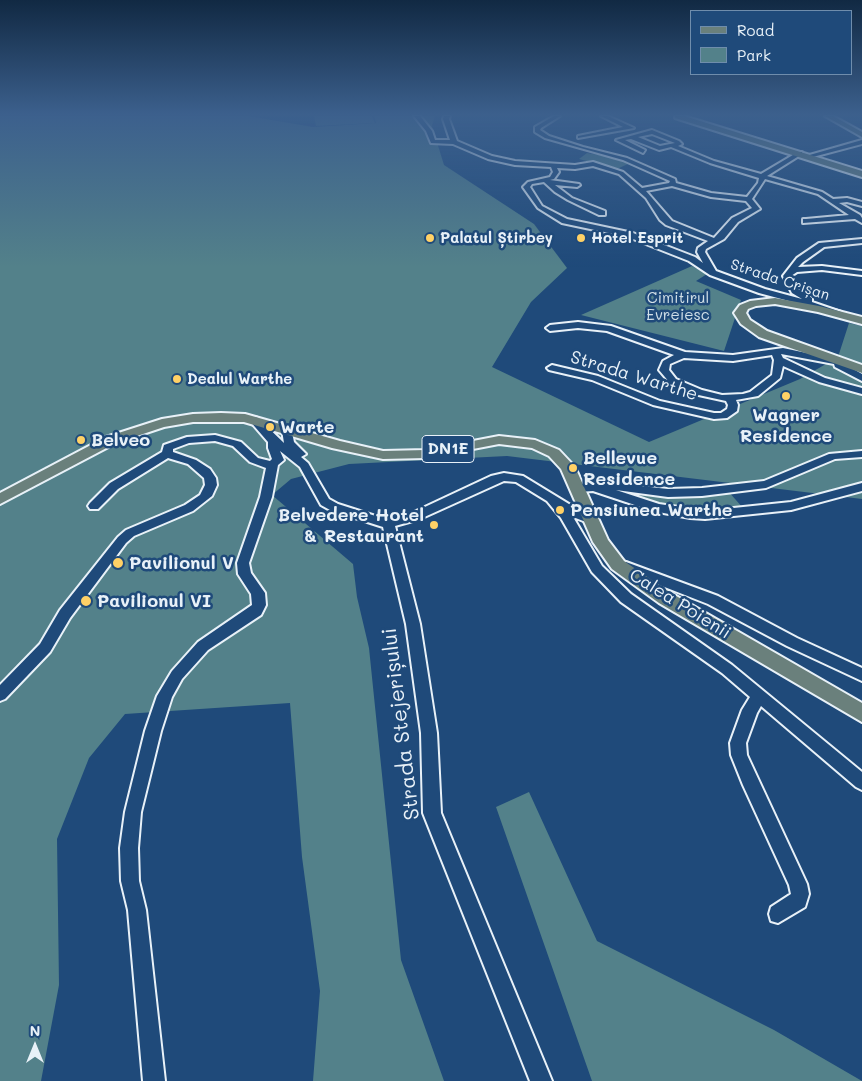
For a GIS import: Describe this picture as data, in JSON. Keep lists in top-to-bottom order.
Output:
{
  "streets": {
    "main road": ["DN1E", "Calea Poienii"],
    "street": ["Strada Crișan", "Strada Warthe", "Strada Stejerișului"]
  },
  "crossings": [
    ["DN1E", "Calea Poienii"]
  ],
  "parks": ["Cimitirul Evreiesc"],
  "places": [
    "Palatul Știrbey",
    "Hotel Esprit",
    "Dealul Warthe",
    "Wagner Residence",
    "Warte",
    "Belveo",
    "Bellevue Residence",
    "Pensiunea Warthe",
    "Belvedere Hotel & Restaurant",
    "Pavilionul V",
    "Pavilionul VI"
  ],
  "legend": ["Road", "Park"],
  "north": "top"
}
